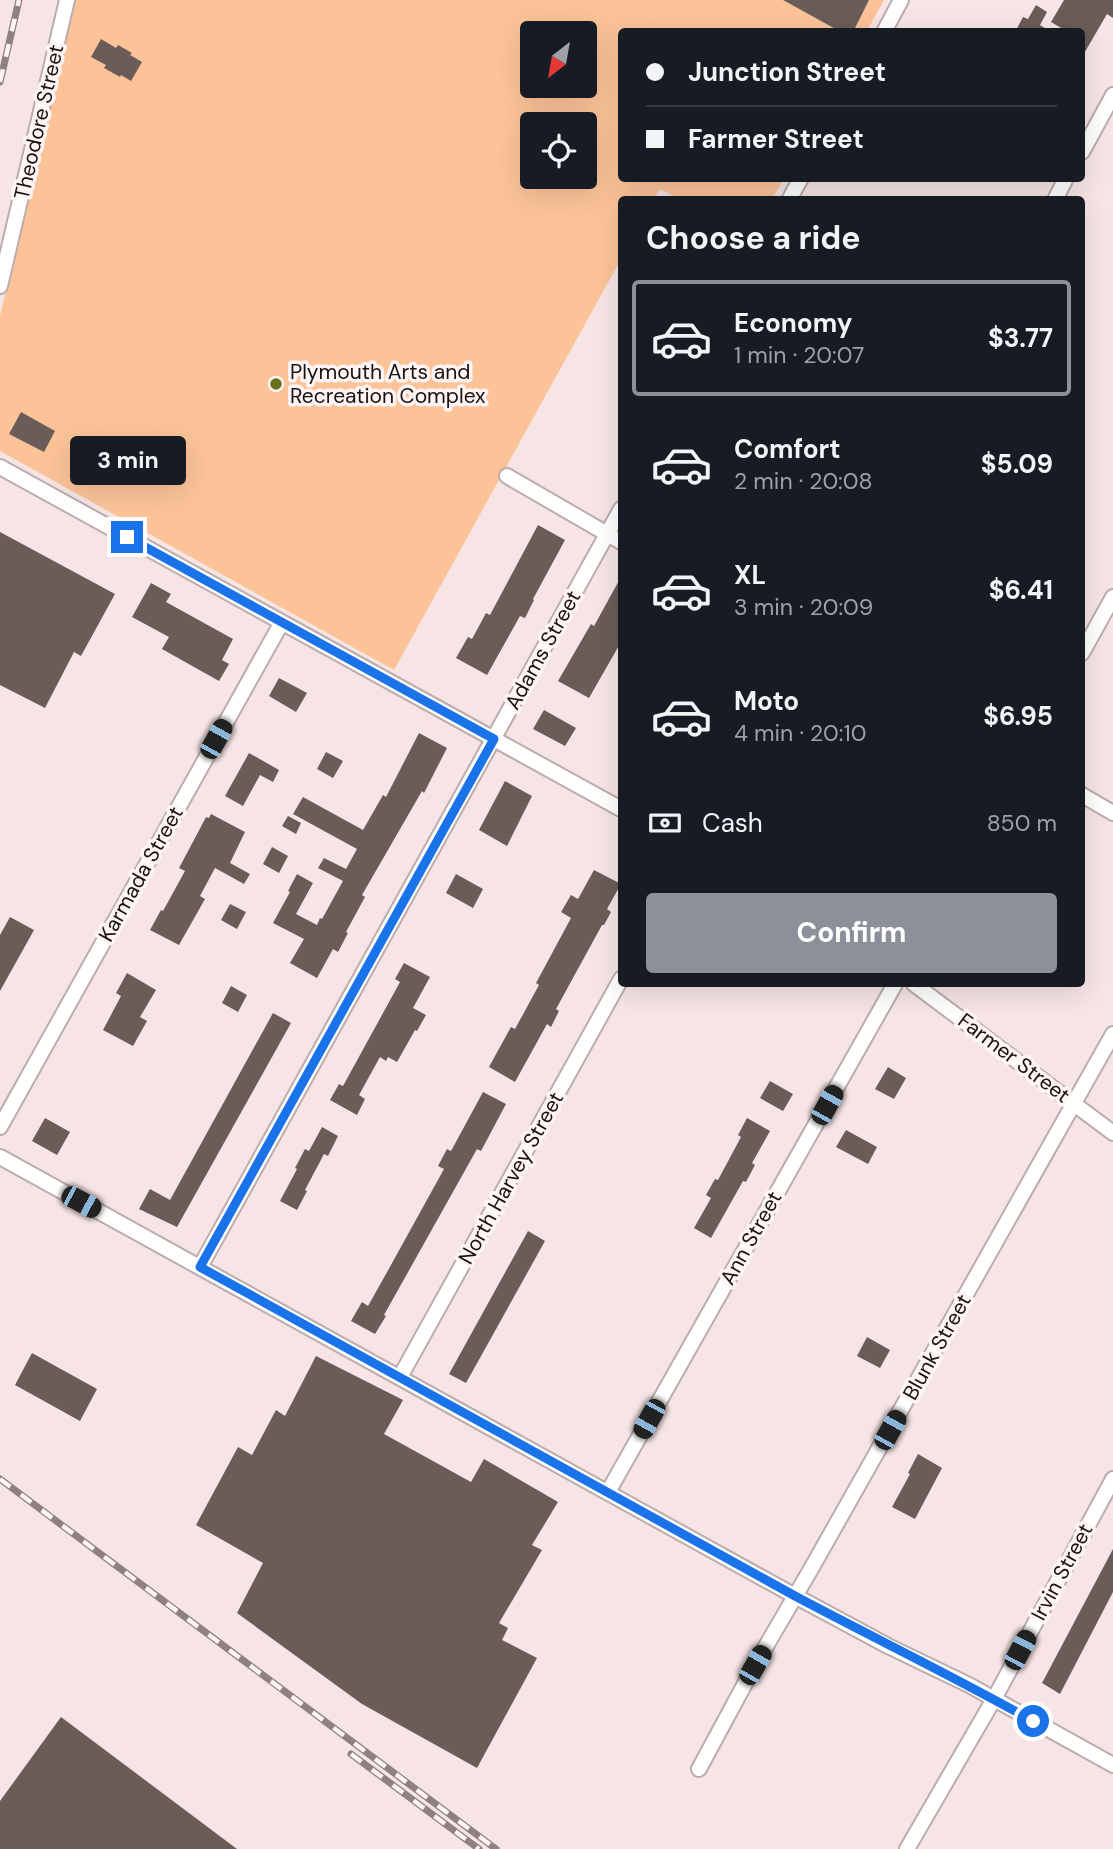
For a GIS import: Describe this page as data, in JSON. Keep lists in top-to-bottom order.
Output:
{
  "streets": {
    "street": [
      "Theodore Street",
      "Adams Street",
      "Karmada Street",
      "Farmer Street",
      "North Harvey Street",
      "Ann Street",
      "Blunk Street",
      "Irvin Street"
    ]
  },
  "crossings": [
    ["Farmer Street", "Blunk Street"]
  ],
  "places": ["Plymouth Arts and Recreation Complex"],
  "north": "bottom left",
  "page": {
    "banner": ["Junction Street", "Farmer Street"],
    "heading": "Choose a ride",
    "list": [
      {
        "name": "Economy",
        "note": "1 min · 20:07",
        "value": "$3.77"
      },
      {
        "name": "Comfort",
        "note": "2 min · 20:08",
        "value": "$5.09"
      },
      {
        "name": "XL",
        "note": "3 min · 20:09",
        "value": "$6.41"
      },
      {
        "name": "Moto",
        "note": "4 min · 20:10",
        "value": "$6.95"
      }
    ],
    "bubble": "3 min",
    "pay": ["Cash", "850 m"],
    "buttons": "Confirm"
  }
}
